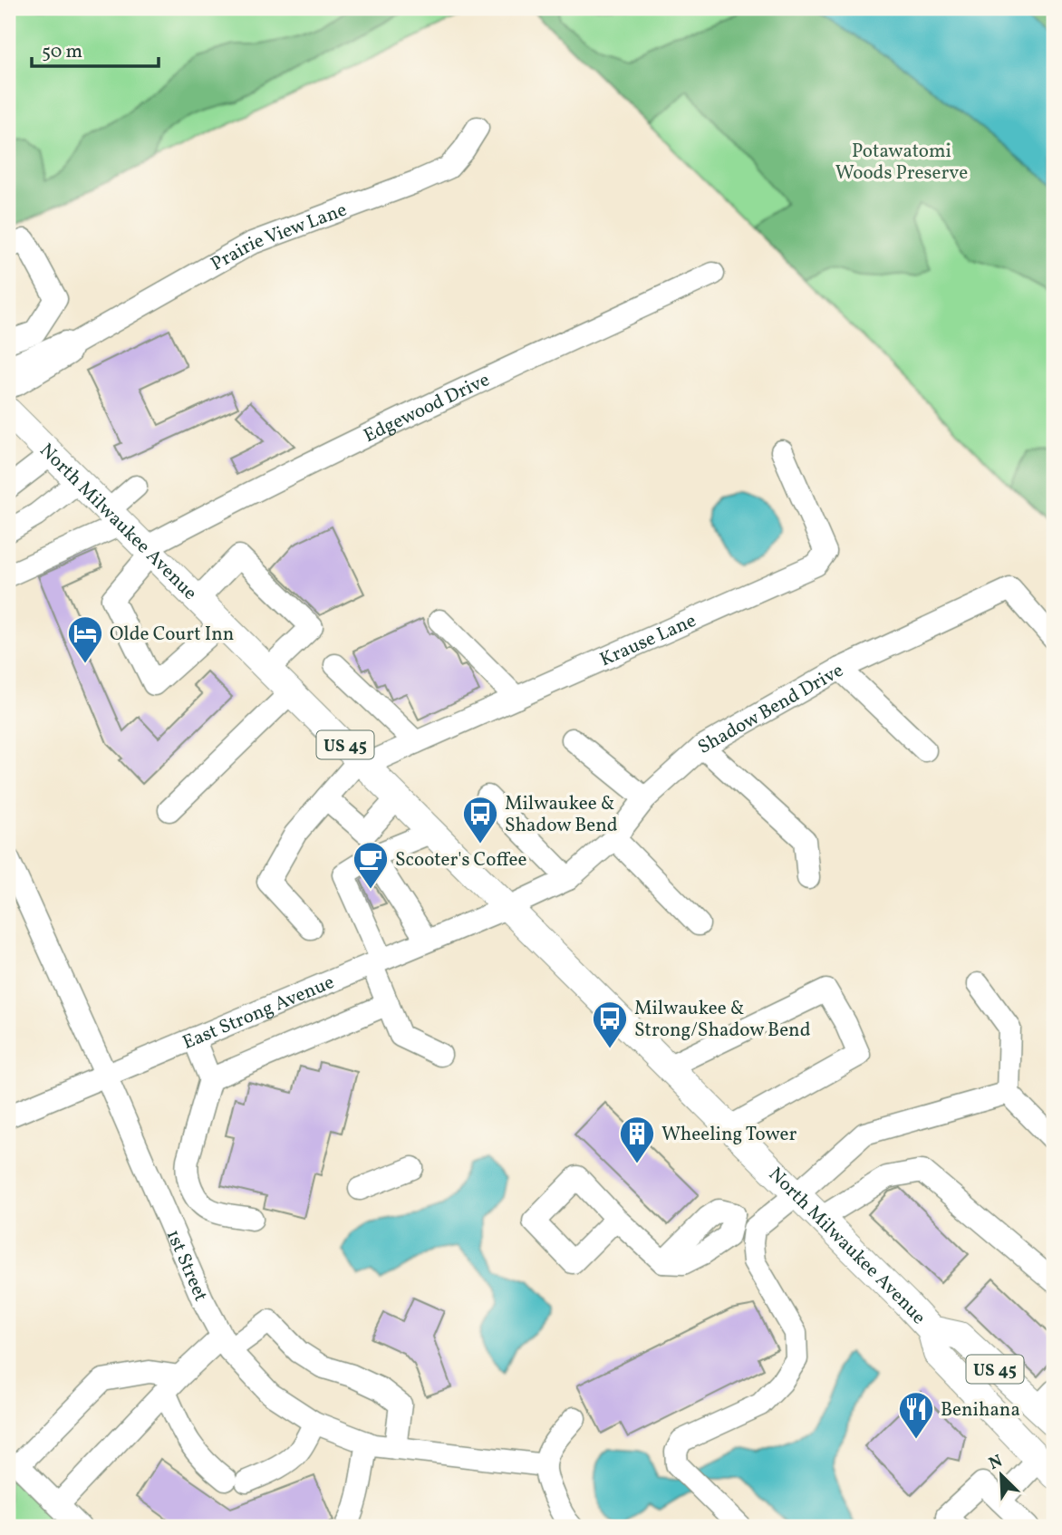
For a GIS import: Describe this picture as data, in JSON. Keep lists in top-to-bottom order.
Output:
{
  "streets": {
    "main road": ["North Milwaukee Avenue", "US 45"],
    "street": [
      "Prairie View Lane",
      "Edgewood Drive",
      "Krause Lane",
      "Shadow Bend Drive",
      "East Strong Avenue",
      "1st Street"
    ]
  },
  "crossings": [
    ["Edgewood Drive", "North Milwaukee Avenue"],
    ["North Milwaukee Avenue", "Krause Lane"],
    ["North Milwaukee Avenue", "Shadow Bend Drive"],
    ["North Milwaukee Avenue", "East Strong Avenue"],
    ["Shadow Bend Drive", "East Strong Avenue"],
    ["East Strong Avenue", "1st Street"]
  ],
  "parks": ["Potawatomi Woods Preserve"],
  "places": {
    "hotel": ["Olde Court Inn"],
    "bus stop": ["Milwaukee & Shadow Bend", "Milwaukee & Strong/Shadow Bend"],
    "cafe": ["Scooter's Coffee"],
    "building": ["Wheeling Tower"],
    "restaurant": ["Benihana"]
  },
  "scale_bar": "50 m",
  "north": "top left"
}
